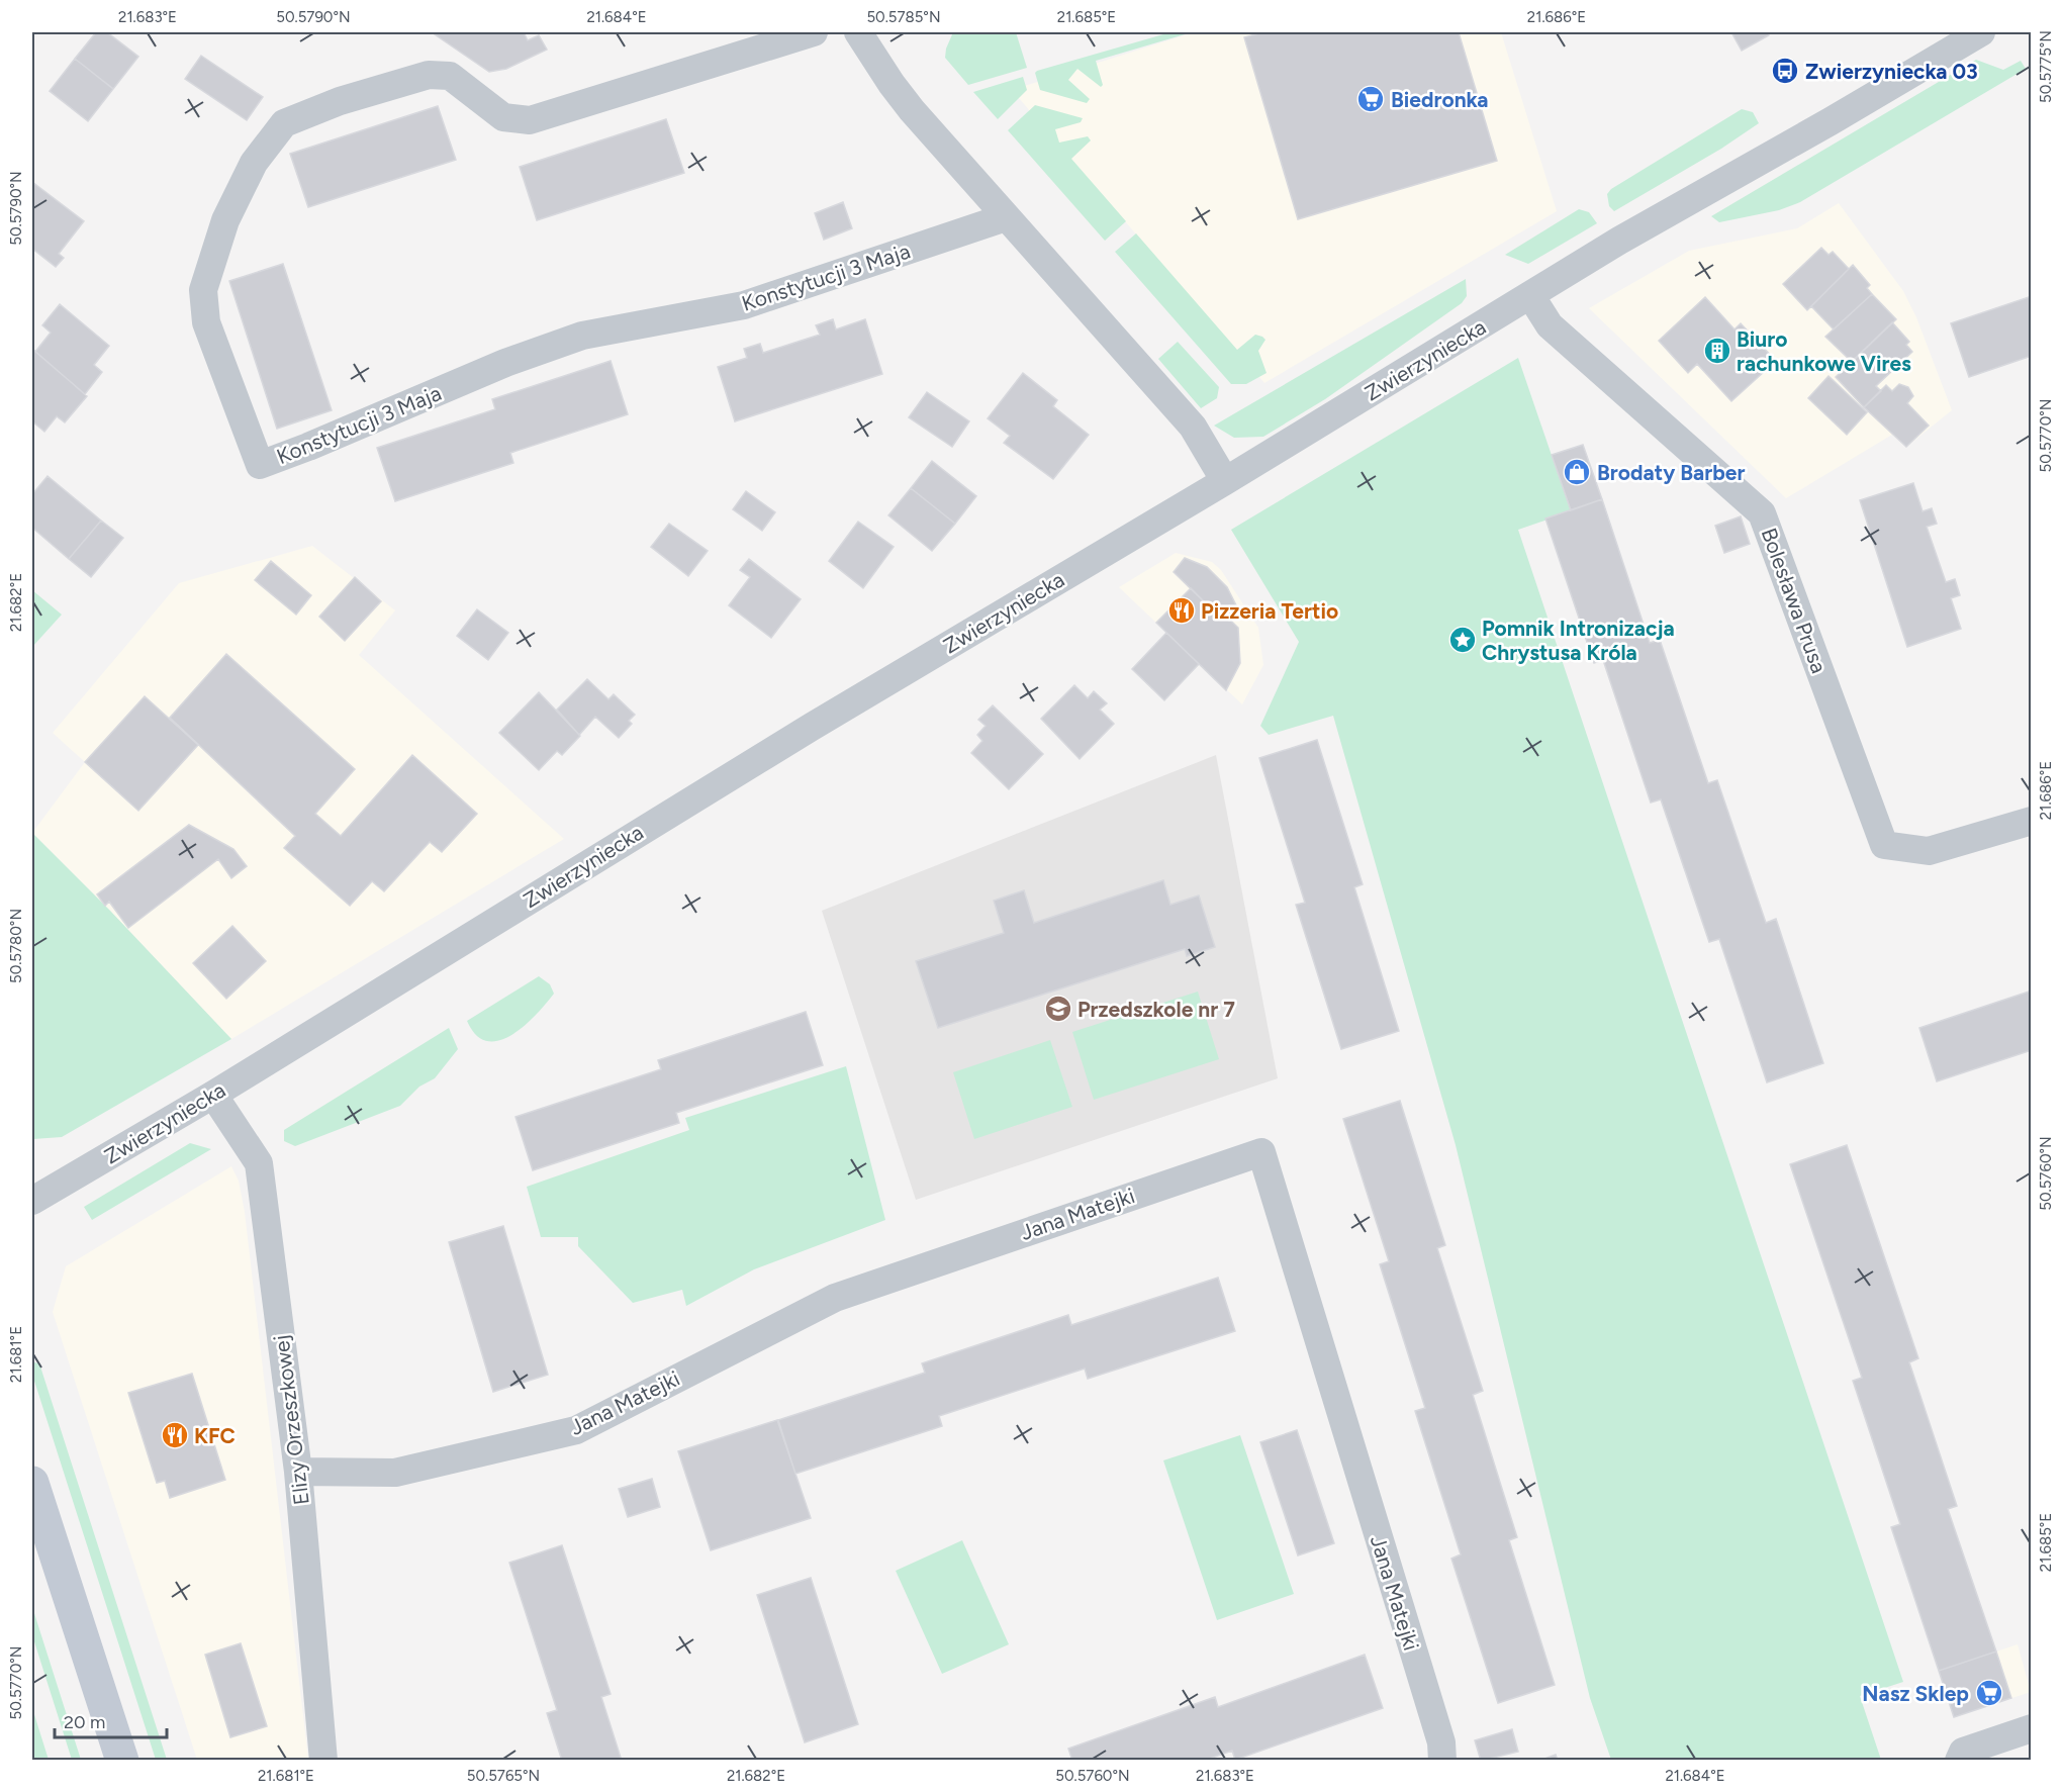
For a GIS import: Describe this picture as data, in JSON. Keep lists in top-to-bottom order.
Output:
{
  "streets": {
    "street": [
      "Konstytucji 3 Maja",
      "Zwierzyniecka",
      "Bolesława Prusa",
      "Jana Matejki",
      "Elizy Orzeszkowej"
    ]
  },
  "crossings": [
    ["Zwierzyniecka", "Bolesława Prusa"],
    ["Zwierzyniecka", "Elizy Orzeszkowej"],
    ["Jana Matejki", "Elizy Orzeszkowej"]
  ],
  "places": {
    "bus stop": ["Zwierzyniecka 03"],
    "supermarket": ["Biedronka", "Nasz Sklep"],
    "building": ["Biuro rachunkowe Vires"],
    "shop": ["Brodaty Barber"],
    "restaurant": ["Pizzeria Tertio", "KFC"],
    "place": ["Pomnik Intronizacja Chrystusa Króla"],
    "school or university": ["Przedszkole nr 7"]
  },
  "scale_bar": "20 m",
  "coordinates": [
    "21.683°E",
    "50.5790°N",
    "21.684°E",
    "50.5785°N",
    "21.685°E",
    "21.686°E",
    "50.5775°N",
    "50.5770°N",
    "21.682°E",
    "50.5780°N",
    "50.5760°N",
    "21.681°E",
    "50.5765°N"
  ]
}
